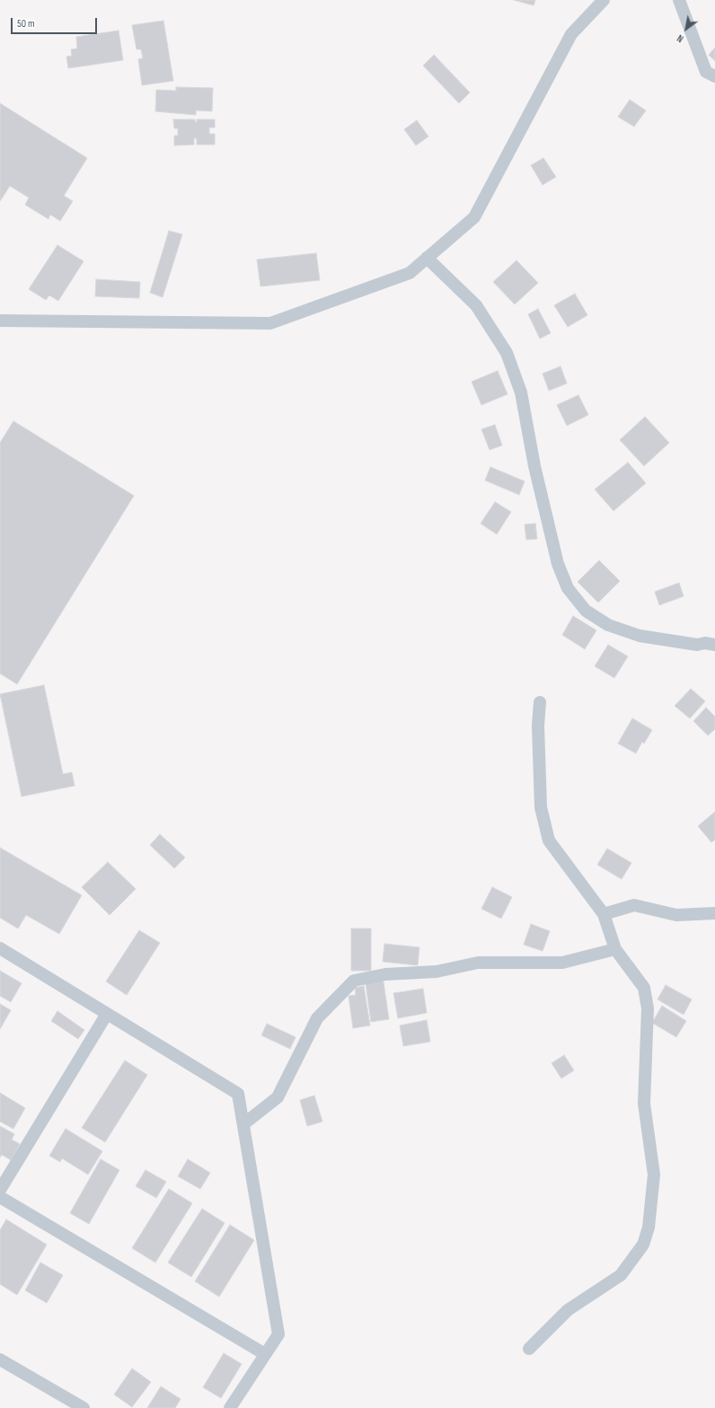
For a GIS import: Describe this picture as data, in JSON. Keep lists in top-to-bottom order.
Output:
{
  "scale_bar": "50 m",
  "north": "bottom left"
}
